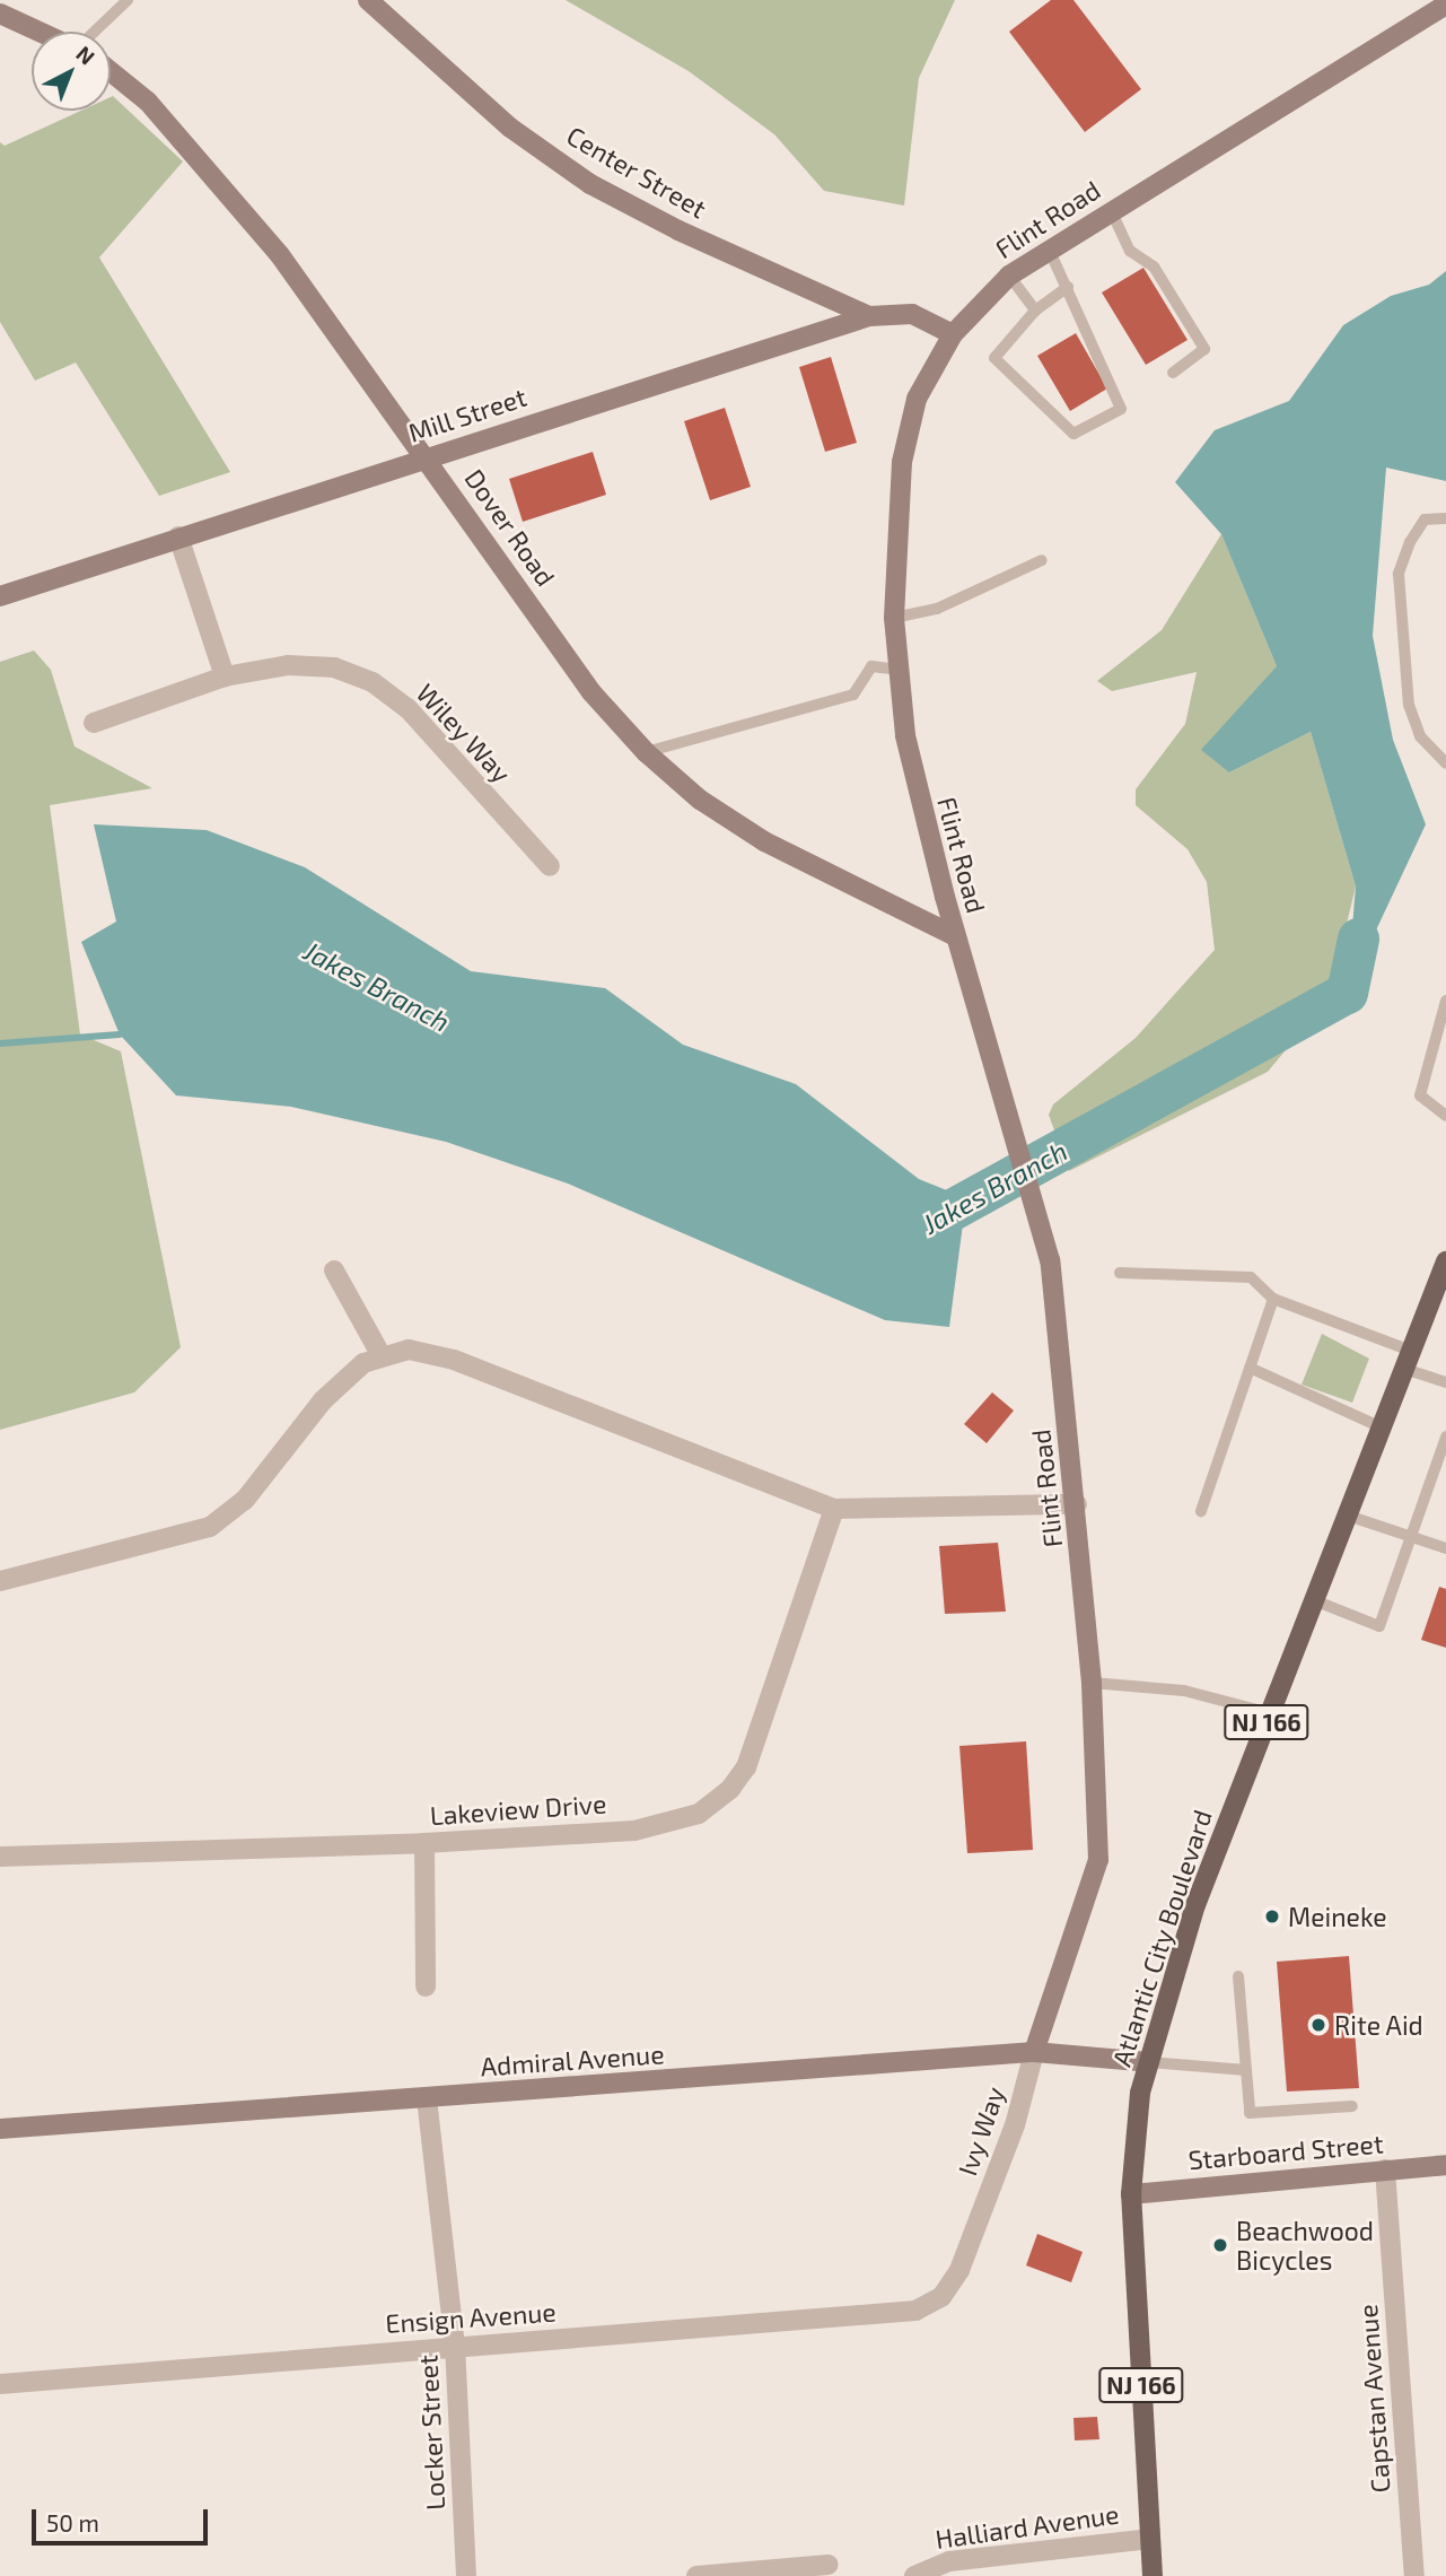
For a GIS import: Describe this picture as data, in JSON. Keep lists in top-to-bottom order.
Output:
{
  "streets": {
    "main road": ["NJ 166", "Atlantic City Boulevard"],
    "street": [
      "Center Street",
      "Flint Road",
      "Mill Street",
      "Dover Road",
      "Wiley Way",
      "Lakeview Drive",
      "Admiral Avenue",
      "Ivy Way",
      "Starboard Street",
      "Ensign Avenue",
      "Capstan Avenue",
      "Locker Street",
      "Halliard Avenue"
    ]
  },
  "crossings": [
    ["Center Street", "Mill Street"],
    ["Flint Road", "Mill Street"],
    ["Flint Road", "Dover Road"],
    ["Flint Road", "Ivy Way"],
    ["Mill Street", "Dover Road"],
    ["Atlantic City Boulevard", "Admiral Avenue"],
    ["Atlantic City Boulevard", "Starboard Street"],
    ["Atlantic City Boulevard", "Halliard Avenue"],
    ["Admiral Avenue", "Ivy Way"],
    ["Admiral Avenue", "Locker Street"],
    ["Ivy Way", "Ensign Avenue"],
    ["Starboard Street", "Capstan Avenue"],
    ["Ensign Avenue", "Locker Street"]
  ],
  "water": ["Jakes Branch"],
  "places": ["Meineke", "Rite Aid", "Beachwood Bicycles"],
  "scale_bar": "50 m",
  "north": "top right"
}
